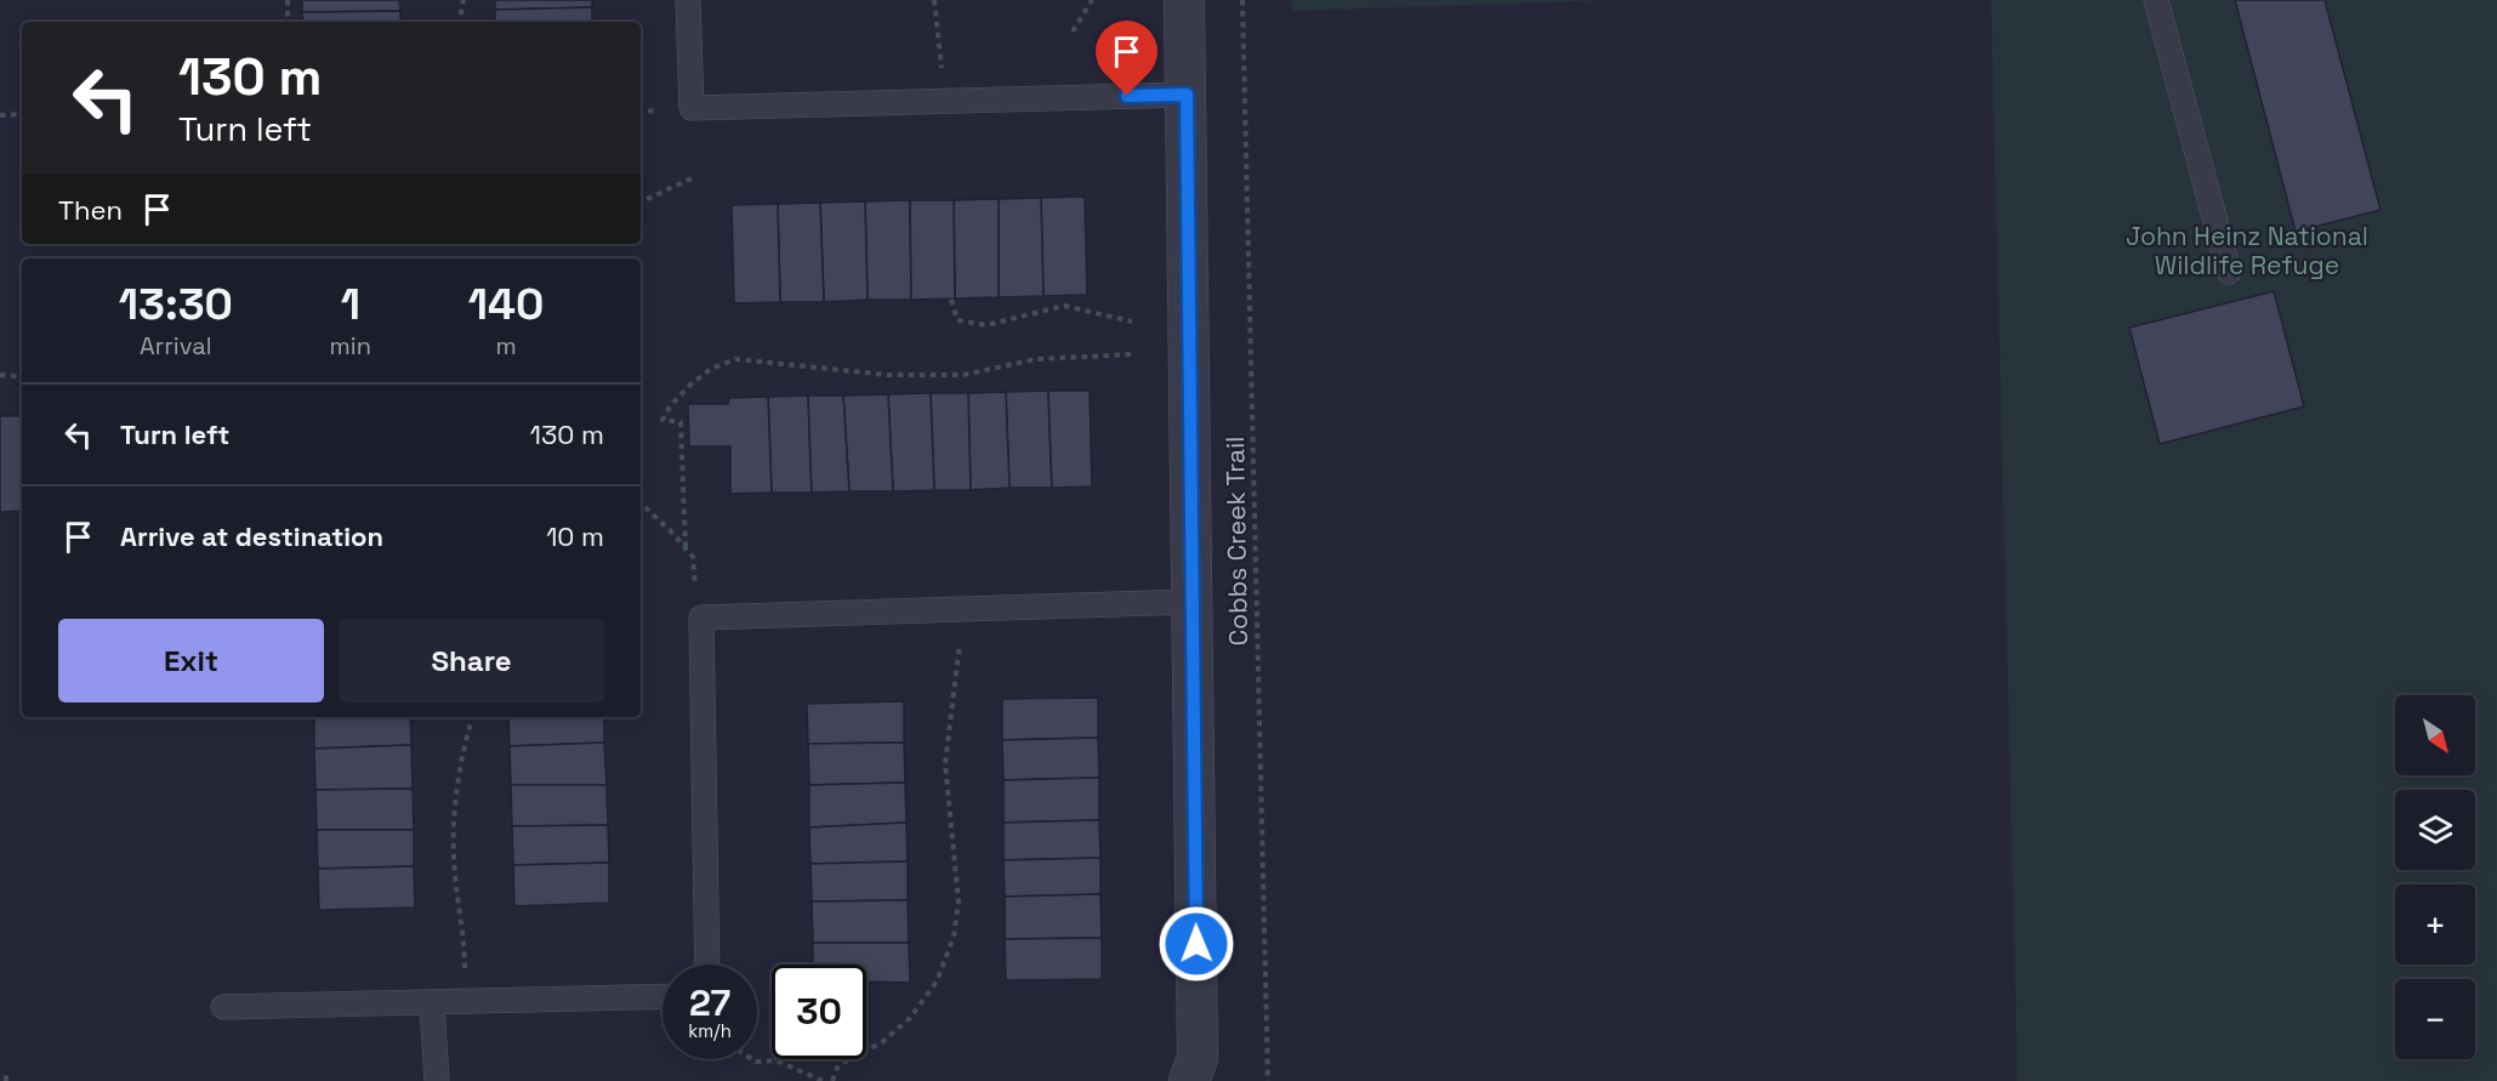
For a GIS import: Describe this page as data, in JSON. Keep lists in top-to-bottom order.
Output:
{
  "streets": {
    "path": ["Cobbs Creek Trail"]
  },
  "parks": ["John Heinz National Wildlife Refuge"],
  "north": "bottom right",
  "page": {
    "turn": ["130 m", "Turn left"],
    "then": "Then",
    "eta": [
      "13:30",
      "Arrival",
      "1",
      "min",
      "140",
      "m"
    ],
    "list": [
      {
        "name": "Turn left",
        "value": "130 m"
      },
      {
        "name": "Arrive at destination",
        "value": "10 m"
      }
    ],
    "buttons": ["Exit", "Share"],
    "map_buttons": ["+", "−"],
    "speed": "27 km/h",
    "limit": "30"
  }
}
